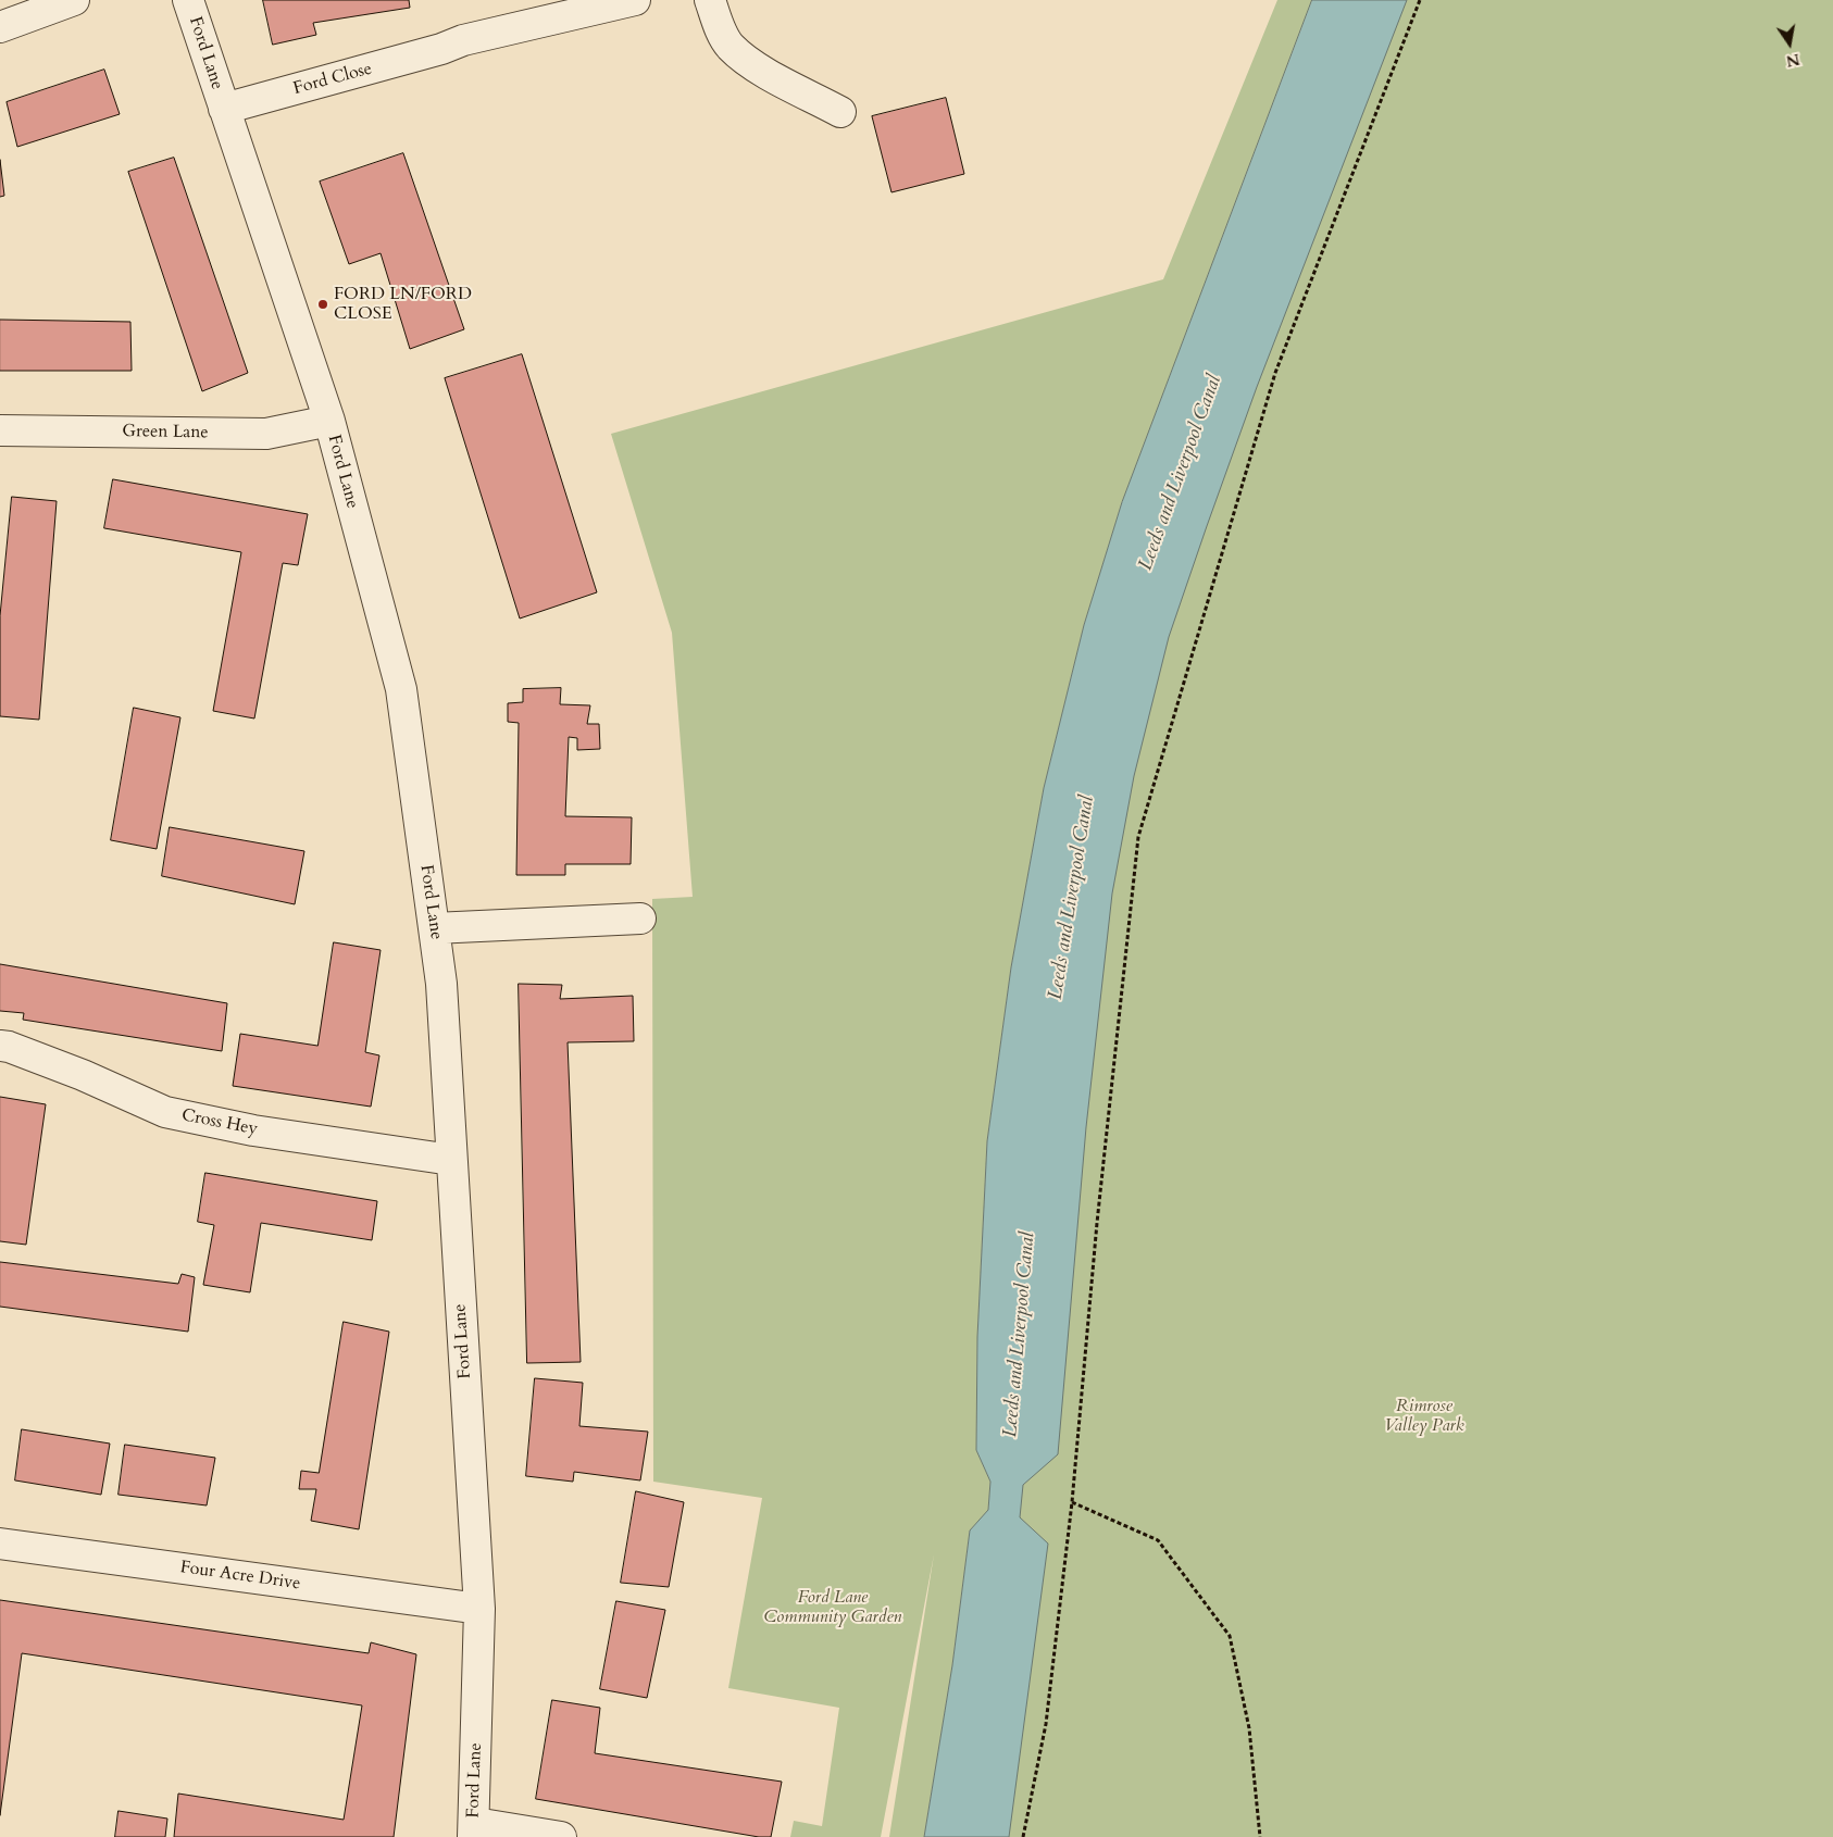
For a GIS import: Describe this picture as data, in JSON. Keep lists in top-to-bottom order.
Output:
{
  "streets": {
    "street": [
      "Ford Lane",
      "Ford Close",
      "Green Lane",
      "Cross Hey",
      "Four Acre Drive"
    ]
  },
  "crossings": [
    ["Ford Lane", "Ford Close"],
    ["Ford Lane", "Green Lane"],
    ["Ford Lane", "Cross Hey"],
    ["Ford Lane", "Four Acre Drive"]
  ],
  "water": ["Leeds and Liverpool Canal"],
  "parks": ["Rimrose Valley Park", "Ford Lane Community Garden"],
  "places": ["FORD LN/FORD CLOSE"],
  "north": "bottom"
}
